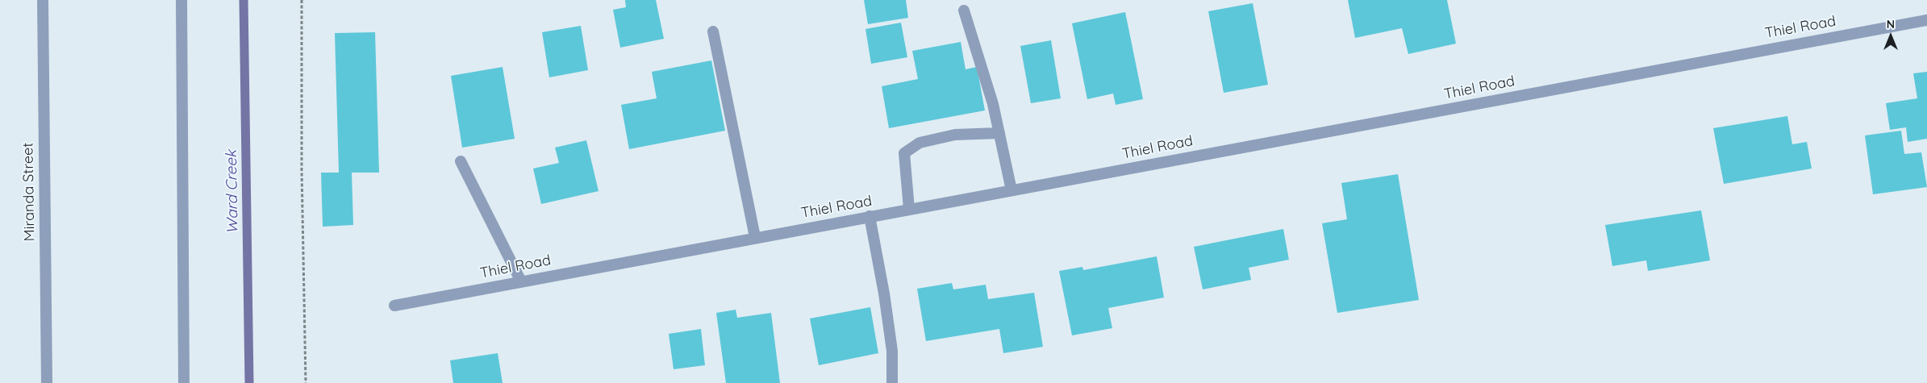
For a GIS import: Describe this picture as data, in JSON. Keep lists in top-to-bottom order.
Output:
{
  "streets": {
    "street": ["Thiel Road", "Miranda Street"]
  },
  "water": ["Ward Creek"],
  "north": "top"
}
